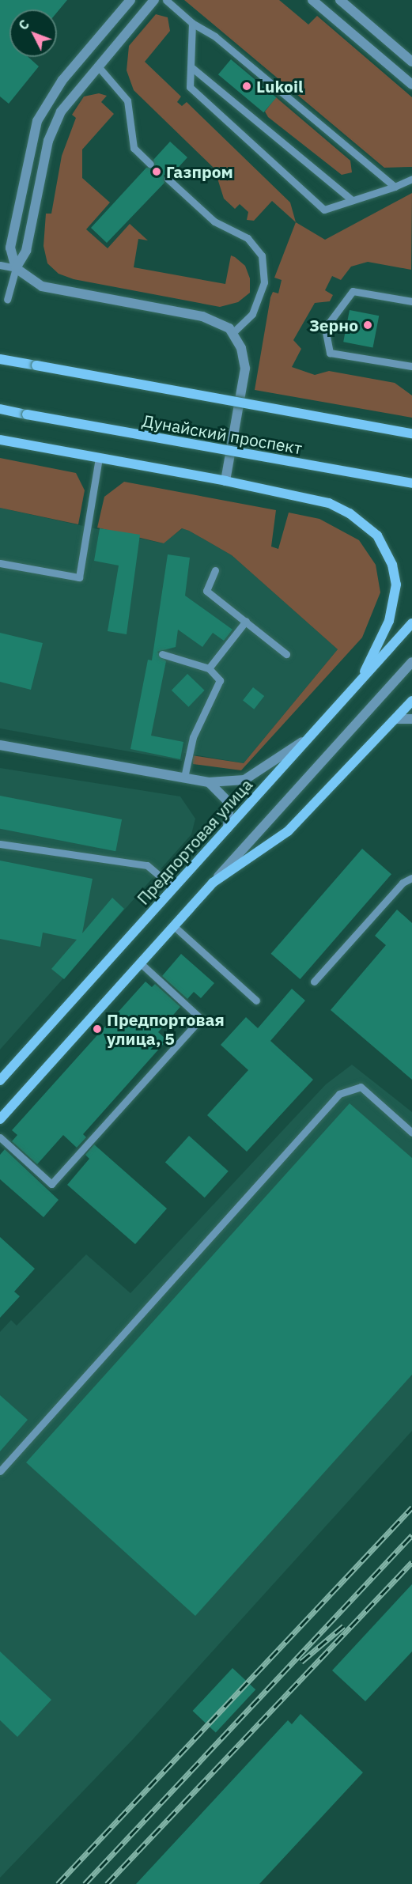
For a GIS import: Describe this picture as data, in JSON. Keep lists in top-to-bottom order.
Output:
{
  "streets": {
    "main road": ["Дунайский проспект", "Предпортовая улица"]
  },
  "places": [
    "Lukoil",
    "Газпром",
    "Зерно",
    "Предпортовая улица, 5"
  ],
  "north": "top left"
}
